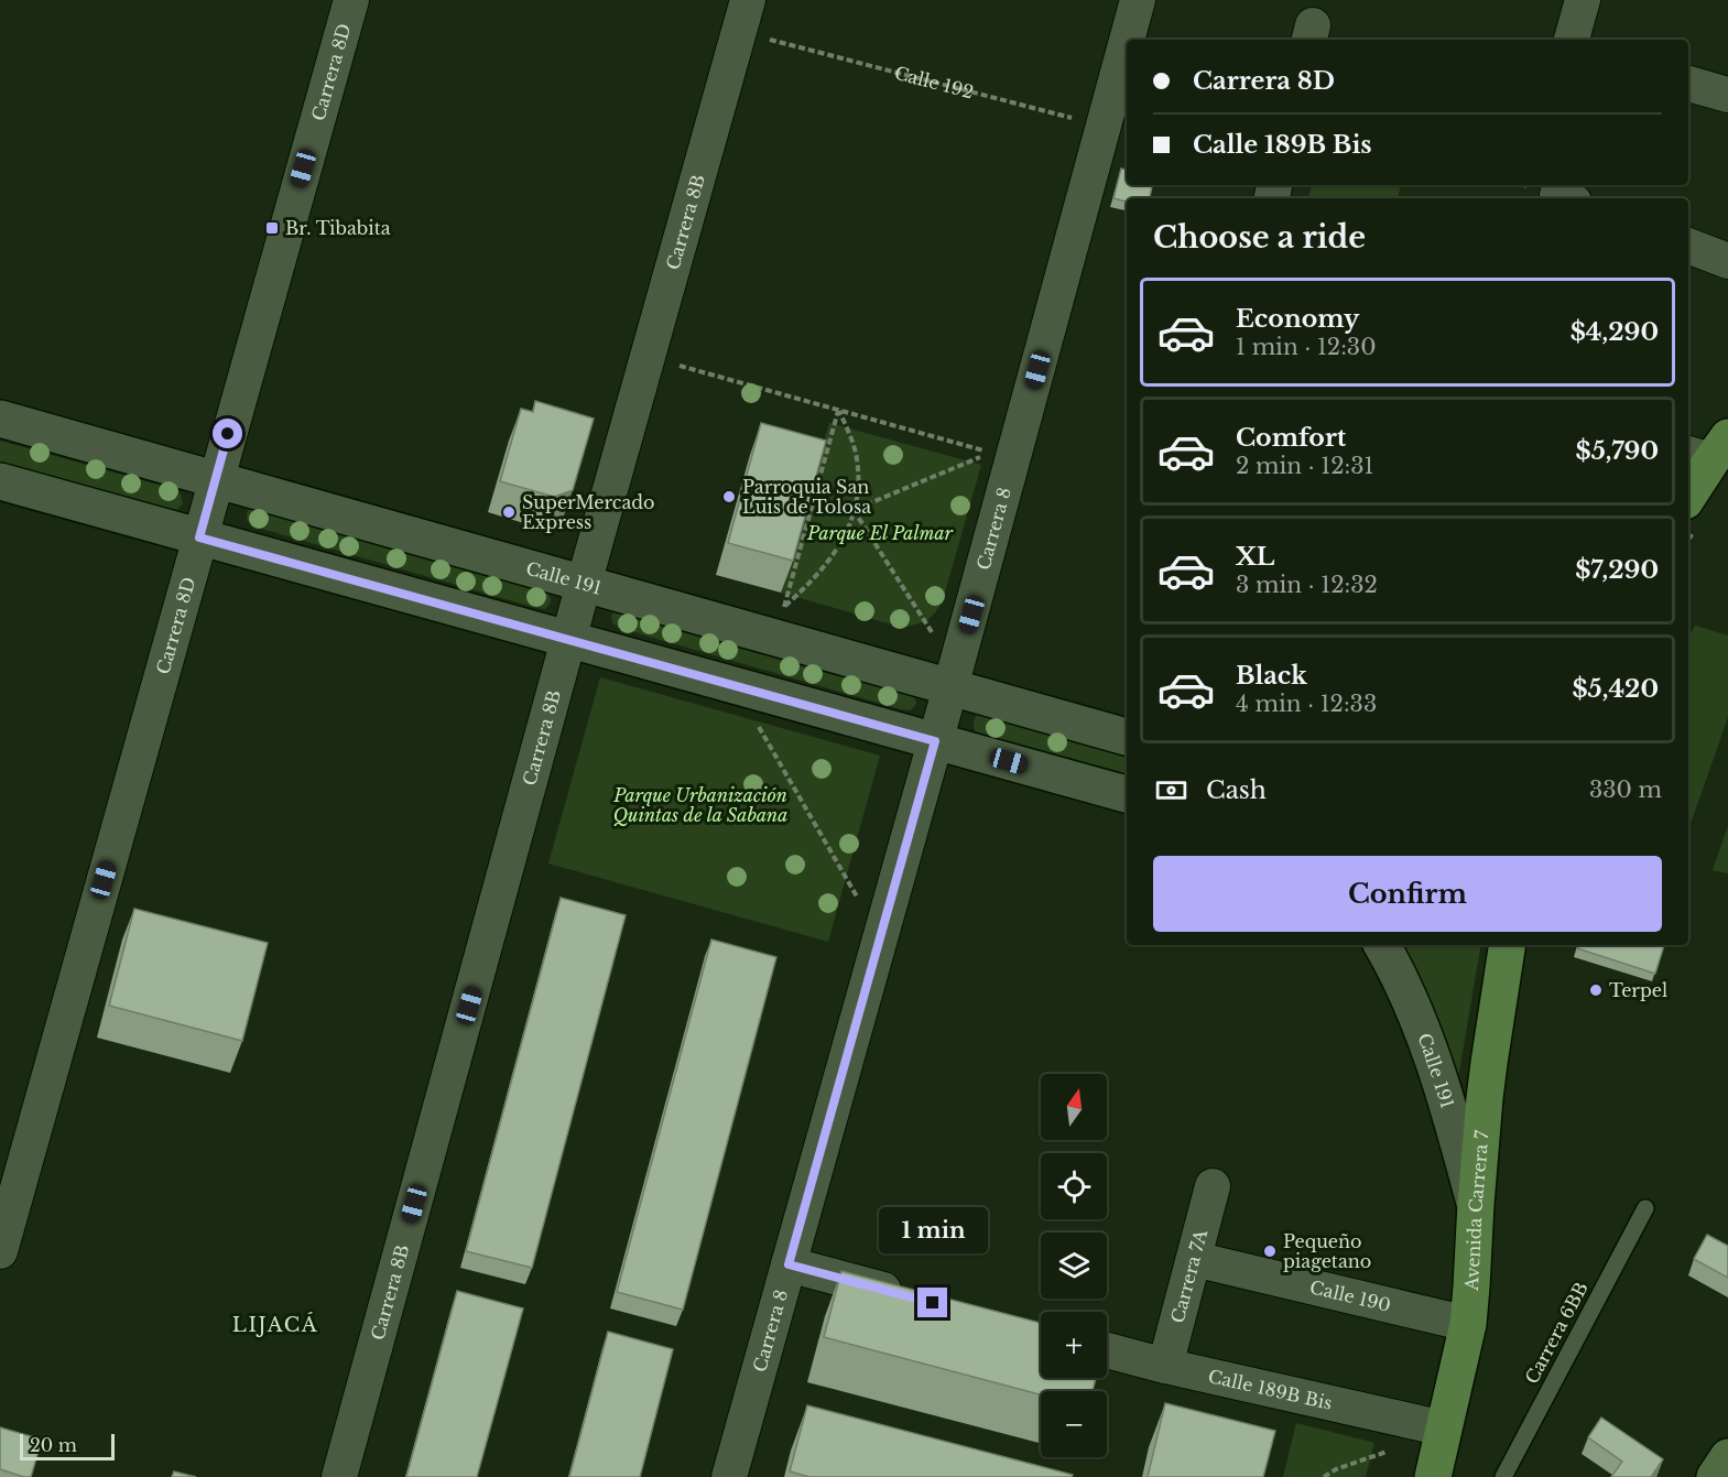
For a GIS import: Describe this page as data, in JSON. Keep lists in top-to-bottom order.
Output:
{
  "streets": {
    "main road": ["Avenida Carrera 7"],
    "street": [
      "Carrera 8D",
      "Carrera 8B",
      "Carrera 8",
      "Calle 191",
      "Carrera 7A",
      "Calle 190",
      "Calle 189B Bis"
    ],
    "lane": ["Carrera 6BB"],
    "path": ["Calle 192"]
  },
  "crossings": [
    ["Carrera 8D", "Calle 191"],
    ["Calle 192", "Carrera 8B"],
    ["Calle 192", "Carrera 8"],
    ["Carrera 8B", "Calle 191"],
    ["Carrera 8", "Calle 191"],
    ["Calle 191", "Avenida Carrera 7"],
    ["Avenida Carrera 7", "Calle 190"],
    ["Avenida Carrera 7", "Calle 189B Bis"],
    ["Carrera 7A", "Calle 190"],
    ["Carrera 7A", "Calle 189B Bis"]
  ],
  "districts": ["LIJACÁ"],
  "parks": ["Parque El Palmar", "Parque Urbanización Quintas de la Sabana"],
  "places": {
    "transit": ["Br. Tibabita"],
    "other": [
      "Parroquia San Luis de Tolosa",
      "SuperMercado Express",
      "Terpel",
      "Pequeño piagetano"
    ]
  },
  "scale_bar": "20 m",
  "north": "top",
  "page": {
    "banner": ["Carrera 8D", "Calle 189B Bis"],
    "heading": "Choose a ride",
    "list": [
      {
        "name": "Economy",
        "note": "1 min · 12:30",
        "value": "$4,290"
      },
      {
        "name": "Comfort",
        "note": "2 min · 12:31",
        "value": "$5,790"
      },
      {
        "name": "XL",
        "note": "3 min · 12:32",
        "value": "$7,290"
      },
      {
        "name": "Black",
        "note": "4 min · 12:33",
        "value": "$5,420"
      }
    ],
    "pay": ["Cash", "330 m"],
    "buttons": "Confirm",
    "map_buttons": ["+", "−"],
    "bubble": "1 min",
    "scale": "20 m"
  }
}
